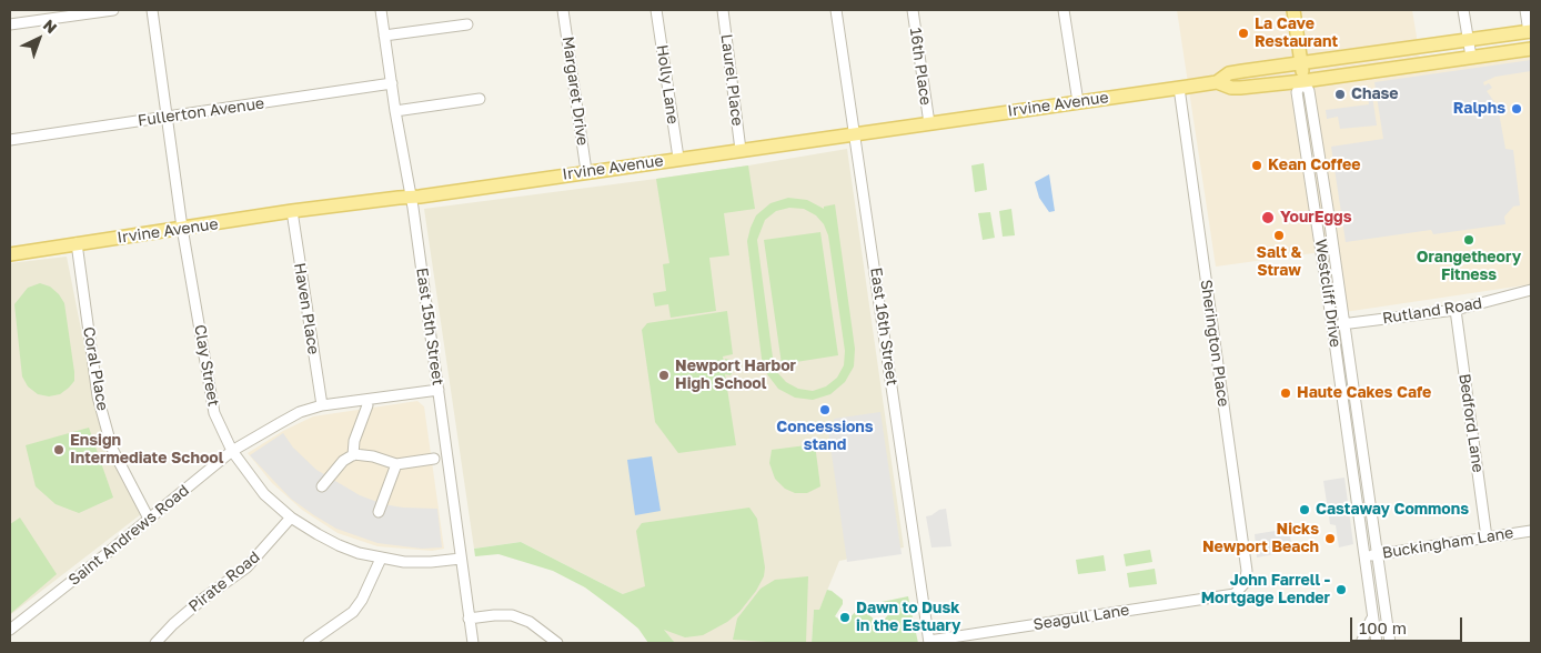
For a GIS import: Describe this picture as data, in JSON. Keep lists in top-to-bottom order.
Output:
{
  "streets": {
    "main road": ["Irvine Avenue"],
    "street": [
      "16th Place",
      "Laurel Place",
      "Holly Lane",
      "Margaret Drive",
      "Fullerton Avenue",
      "Westcliff Drive",
      "Haven Place",
      "Rutland Road",
      "East 15th Street",
      "East 16th Street",
      "Sherington Place",
      "Clay Street",
      "Coral Place",
      "Bedford Lane",
      "Saint Andrews Road",
      "Buckingham Lane",
      "Pirate Road",
      "Seagull Lane"
    ]
  },
  "crossings": [
    ["16th Place", "Irvine Avenue"],
    ["Laurel Place", "Irvine Avenue"],
    ["Holly Lane", "Irvine Avenue"],
    ["Margaret Drive", "Irvine Avenue"],
    ["Irvine Avenue", "Westcliff Drive"],
    ["Irvine Avenue", "Haven Place"],
    ["Irvine Avenue", "East 15th Street"],
    ["Irvine Avenue", "East 16th Street"],
    ["Irvine Avenue", "Sherington Place"],
    ["Irvine Avenue", "Clay Street"],
    ["Irvine Avenue", "Coral Place"],
    ["Fullerton Avenue", "East 15th Street"],
    ["Fullerton Avenue", "Clay Street"],
    ["Westcliff Drive", "Rutland Road"],
    ["Westcliff Drive", "Buckingham Lane"],
    ["Haven Place", "Saint Andrews Road"],
    ["Rutland Road", "Bedford Lane"],
    ["East 15th Street", "Clay Street"],
    ["East 15th Street", "Saint Andrews Road"],
    ["East 16th Street", "Seagull Lane"],
    ["Sherington Place", "Seagull Lane"],
    ["Clay Street", "Saint Andrews Road"],
    ["Clay Street", "Pirate Road"],
    ["Coral Place", "Saint Andrews Road"],
    ["Bedford Lane", "Buckingham Lane"]
  ],
  "places": [
    "La Cave Restaurant",
    "Chase",
    "Ralphs",
    "Kean Coffee",
    "YourEggs",
    "Salt & Straw",
    "Orangetheory Fitness",
    "Newport Harbor High School",
    "Haute Cakes Cafe",
    "Concessions stand",
    "Ensign Intermediate School",
    "Castaway Commons",
    "Nicks Newport Beach",
    "John Farrell - Mortgage Lender",
    "Dawn to Dusk in the Estuary"
  ],
  "scale_bar": "100 m",
  "north": "top right"
}
